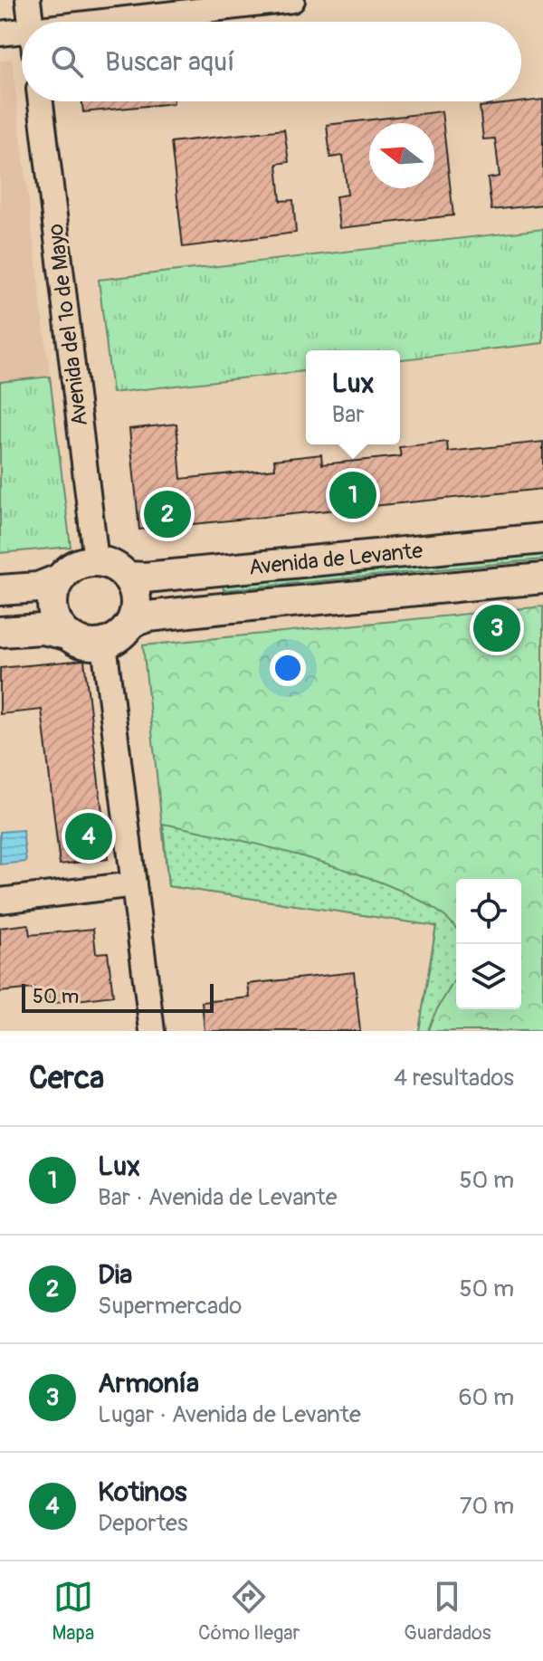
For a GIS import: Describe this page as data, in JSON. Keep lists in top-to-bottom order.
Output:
{
  "streets": {
    "street": ["Avenida del 1º de Mayo", "Avenida de Levante"]
  },
  "crossings": [
    ["Avenida del 1º de Mayo", "Avenida de Levante"]
  ],
  "scale_bar": "50 m",
  "north": "left",
  "page": {
    "search": "Buscar aquí",
    "popup": ["Lux", "Bar"],
    "pins": [
      "1",
      "2",
      "3",
      "4"
    ],
    "scale": "50 m",
    "heading": ["Cerca", "4 resultados"],
    "list": [
      {
        "mark": "1",
        "name": "Lux",
        "note": "Bar · Avenida de Levante",
        "value": "50 m"
      },
      {
        "mark": "2",
        "name": "Dia",
        "note": "Supermercado",
        "value": "50 m"
      },
      {
        "mark": "3",
        "name": "Armonía",
        "note": "Lugar · Avenida de Levante",
        "value": "60 m"
      },
      {
        "mark": "4",
        "name": "Kotinos",
        "note": "Deportes",
        "value": "70 m"
      }
    ],
    "nav": ["Mapa", "Cómo llegar", "Guardados"]
  }
}
